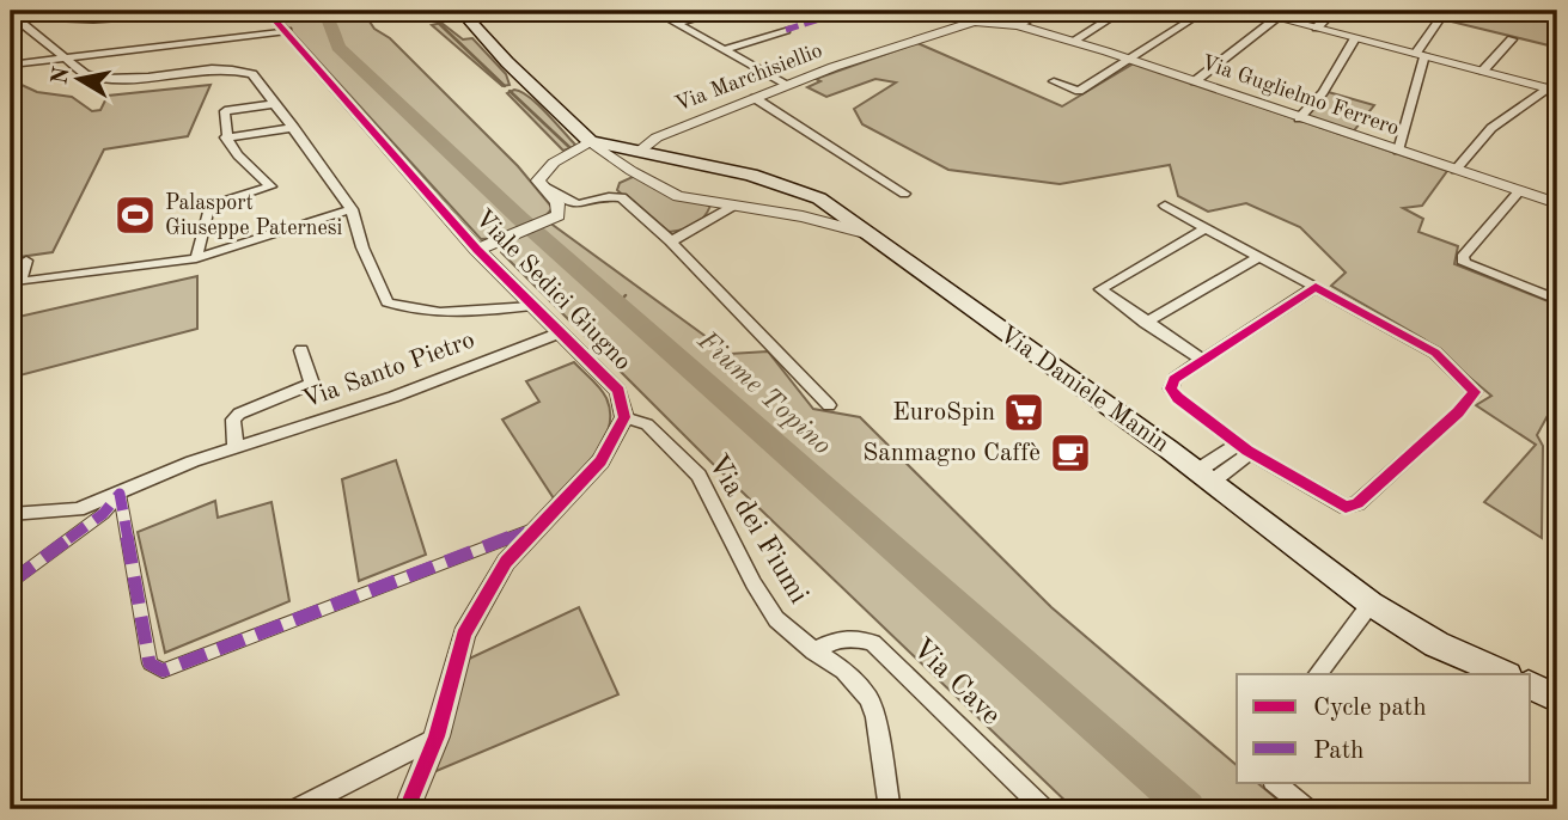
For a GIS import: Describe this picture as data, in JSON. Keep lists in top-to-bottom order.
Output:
{
  "streets": {
    "main road": ["Via Daniele Manin"],
    "street": [
      "Via Marchisiellio",
      "Via Guglielmo Ferrero",
      "Viale Sedici Giugno",
      "Via Santo Pietro",
      "Via dei Fiumi",
      "Via Cave"
    ]
  },
  "crossings": [
    ["Via Marchisiellio", "Via Guglielmo Ferrero"],
    ["Via Marchisiellio", "Via Daniele Manin"],
    ["Viale Sedici Giugno", "Via Santo Pietro"],
    ["Viale Sedici Giugno", "Via dei Fiumi"],
    ["Via dei Fiumi", "Via Cave"]
  ],
  "water": ["Fiume Topino"],
  "places": {
    "sports": ["Palasport Giuseppe Paternesi"],
    "supermarket": ["EuroSpin"],
    "cafe": ["Sanmagno Caffè"]
  },
  "legend": ["Cycle path", "Path"],
  "north": "left"
}
